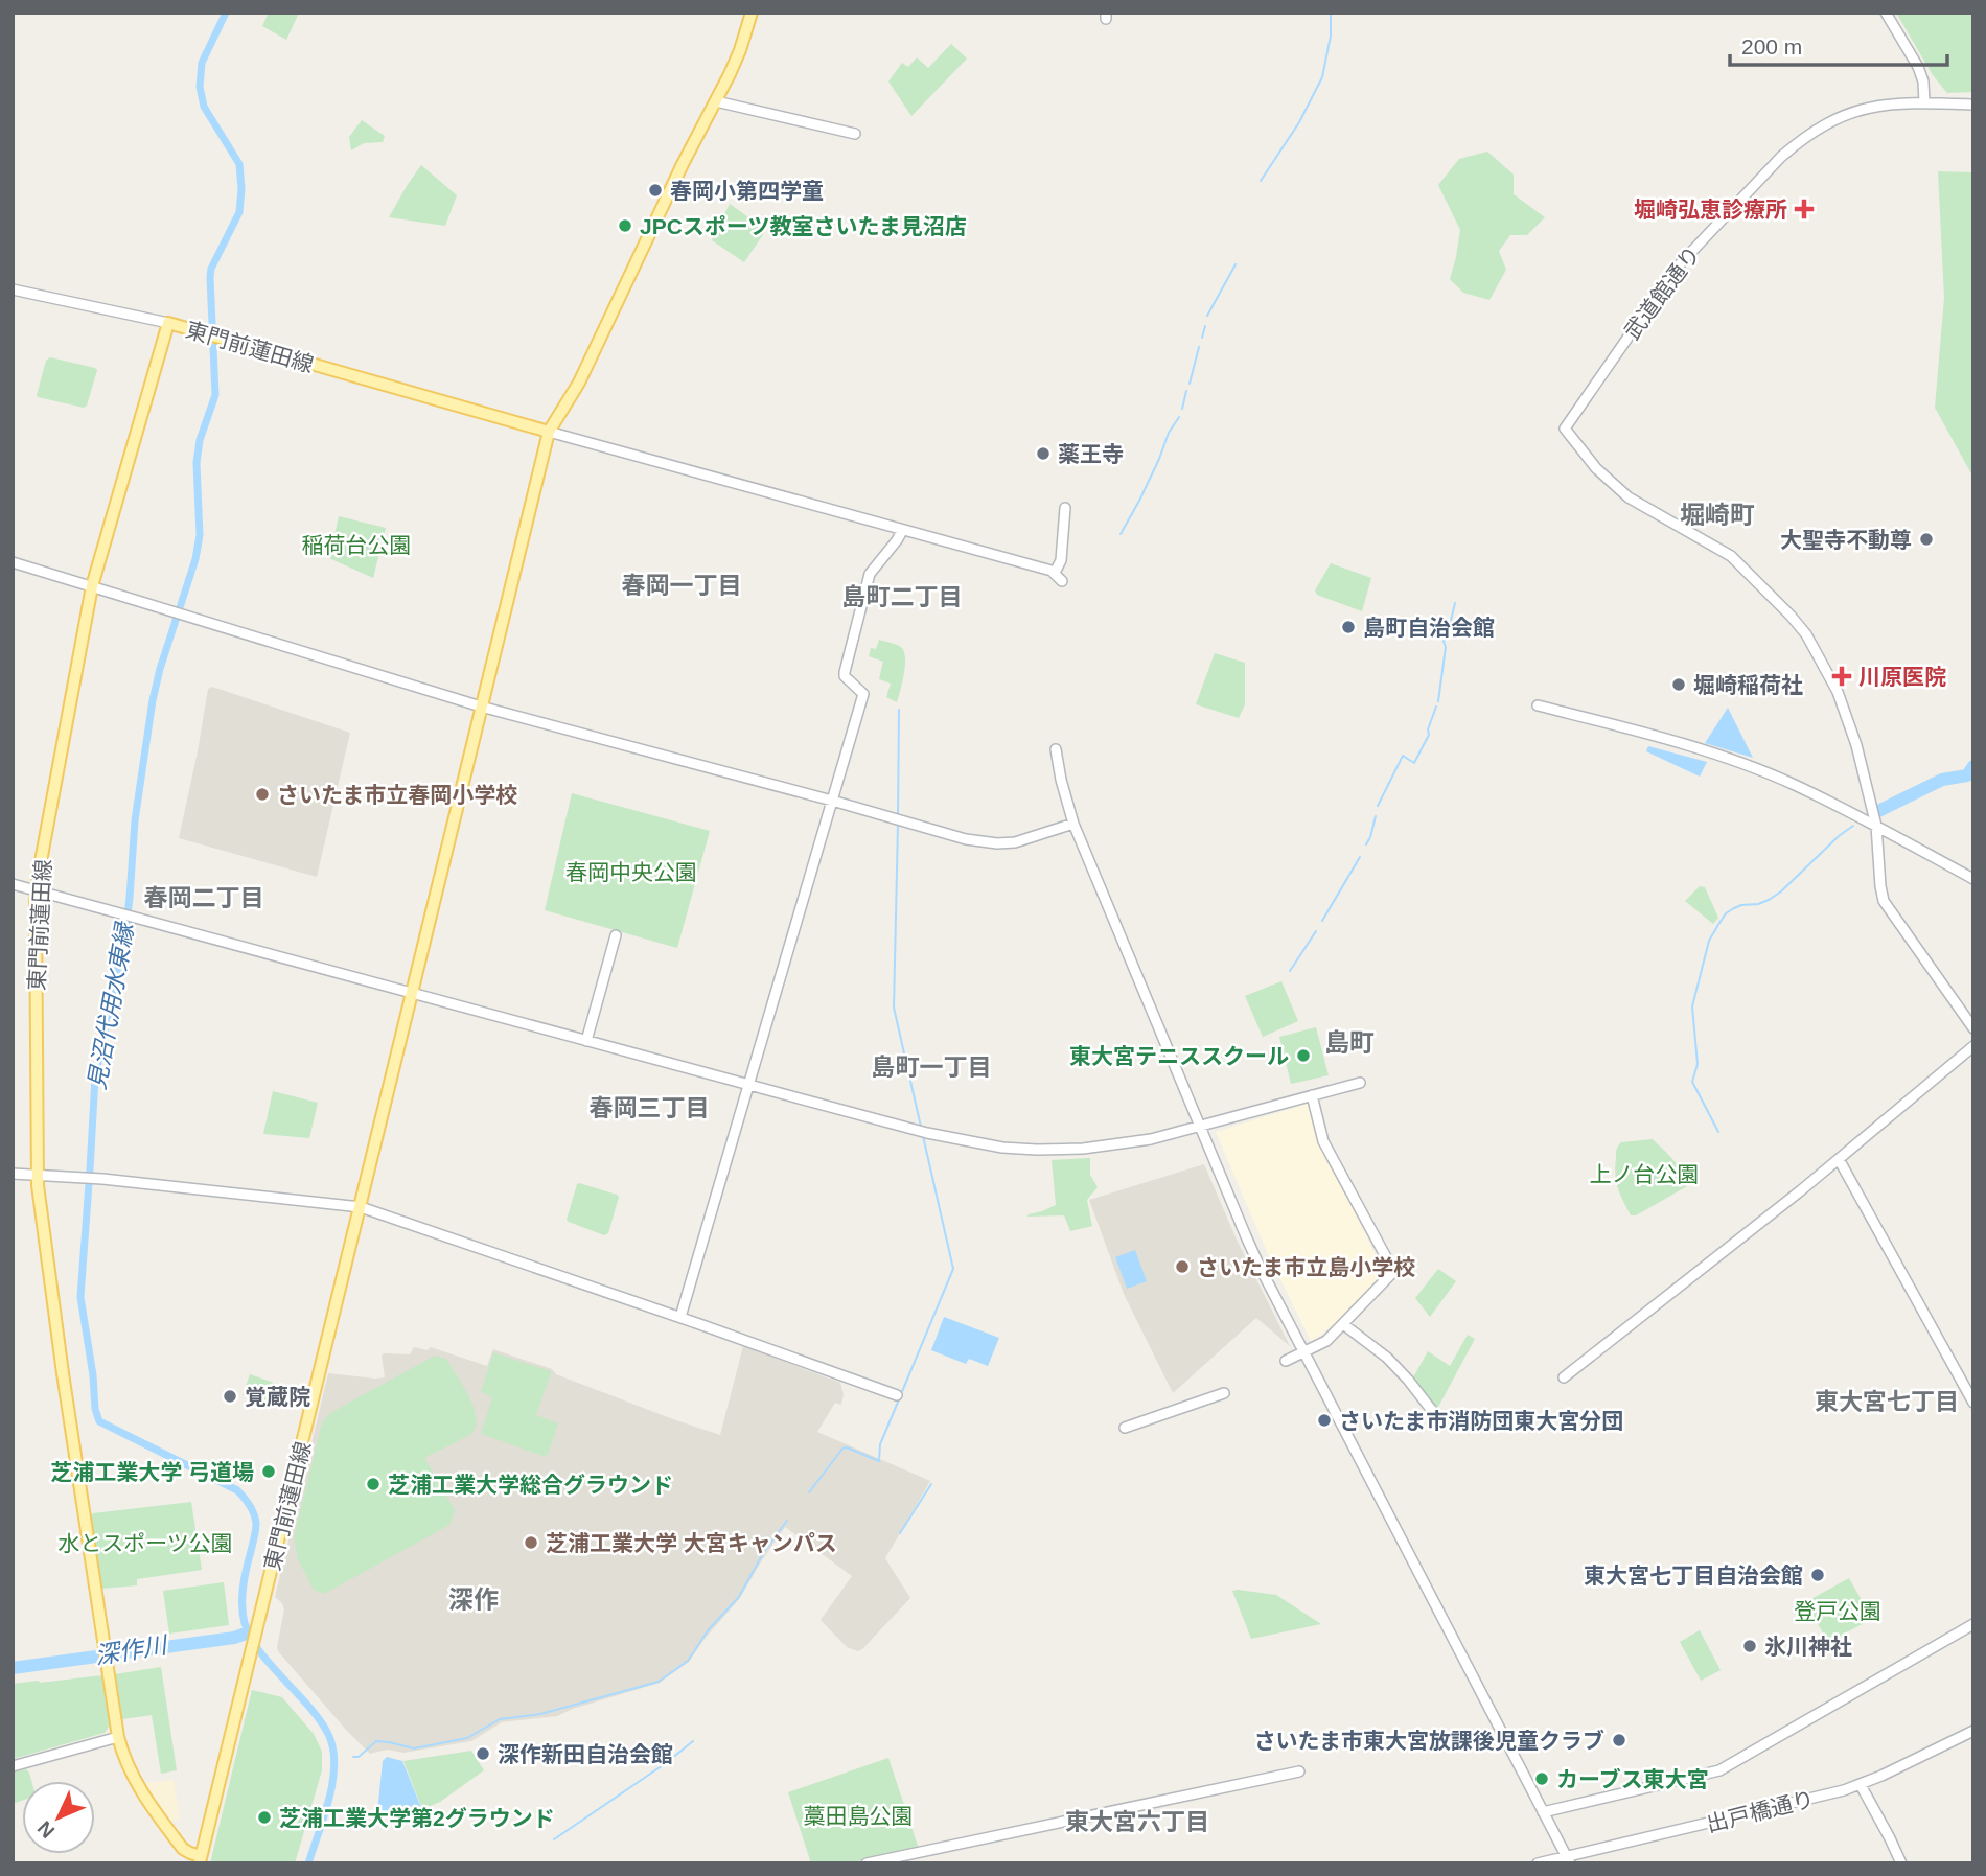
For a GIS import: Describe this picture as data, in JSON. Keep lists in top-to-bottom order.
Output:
{
  "streets": {
    "main road": ["東門前蓮田線"],
    "street": ["武道館通り", "出戸橋通り"]
  },
  "districts": [
    "堀崎町",
    "春岡一丁目",
    "島町二丁目",
    "春岡二丁目",
    "島町",
    "島町一丁目",
    "春岡三丁目",
    "東大宮七丁目",
    "深作",
    "東大宮六丁目"
  ],
  "water": ["見沼代用水東縁", "深作川"],
  "parks": [
    "稲荷台公園",
    "春岡中央公園",
    "上ノ台公園",
    "水とスポーツ公園",
    "登戸公園",
    "藁田島公園"
  ],
  "places": {
    "other": [
      "春岡小第四学童",
      "JPCスポーツ教室さいたま見沼店",
      "薬王寺",
      "大聖寺不動尊",
      "島町自治会館",
      "堀崎稲荷社",
      "さいたま市立春岡小学校",
      "東大宮テニススクール",
      "さいたま市立島小学校",
      "覚蔵院",
      "さいたま市消防団東大宮分団",
      "芝浦工業大学 弓道場",
      "芝浦工業大学総合グラウンド",
      "芝浦工業大学 大宮キャンパス",
      "東大宮七丁目自治会館",
      "氷川神社",
      "さいたま市東大宮放課後児童クラブ",
      "深作新田自治会館",
      "カーブス東大宮",
      "芝浦工業大学第2グラウンド"
    ],
    "health": ["堀崎弘恵診療所", "川原医院"]
  },
  "scale_bar": "200 m",
  "north": "bottom left"
}
